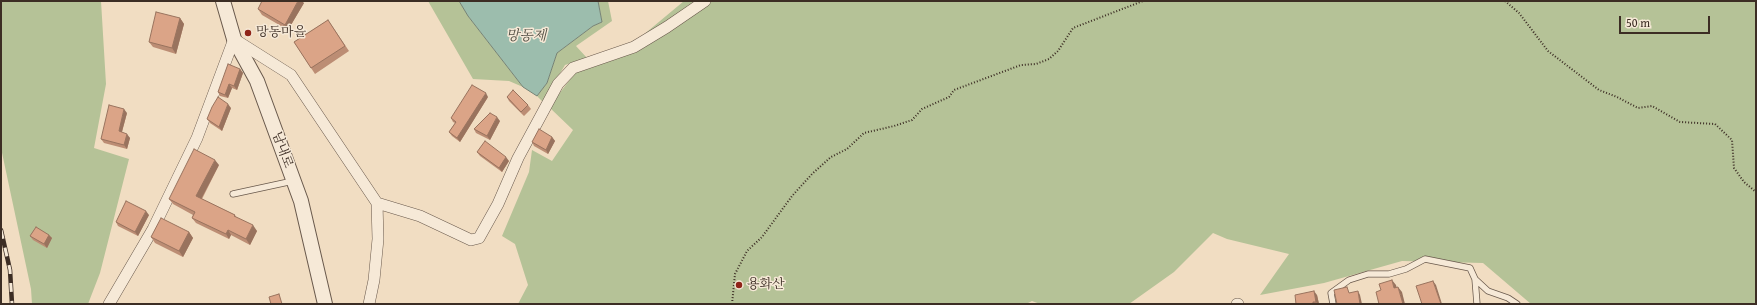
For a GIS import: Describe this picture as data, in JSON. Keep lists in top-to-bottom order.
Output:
{
  "streets": {
    "street": ["남내로"]
  },
  "water": ["망동제"],
  "places": ["망동마을", "용화산"],
  "scale_bar": "50 m"
}
